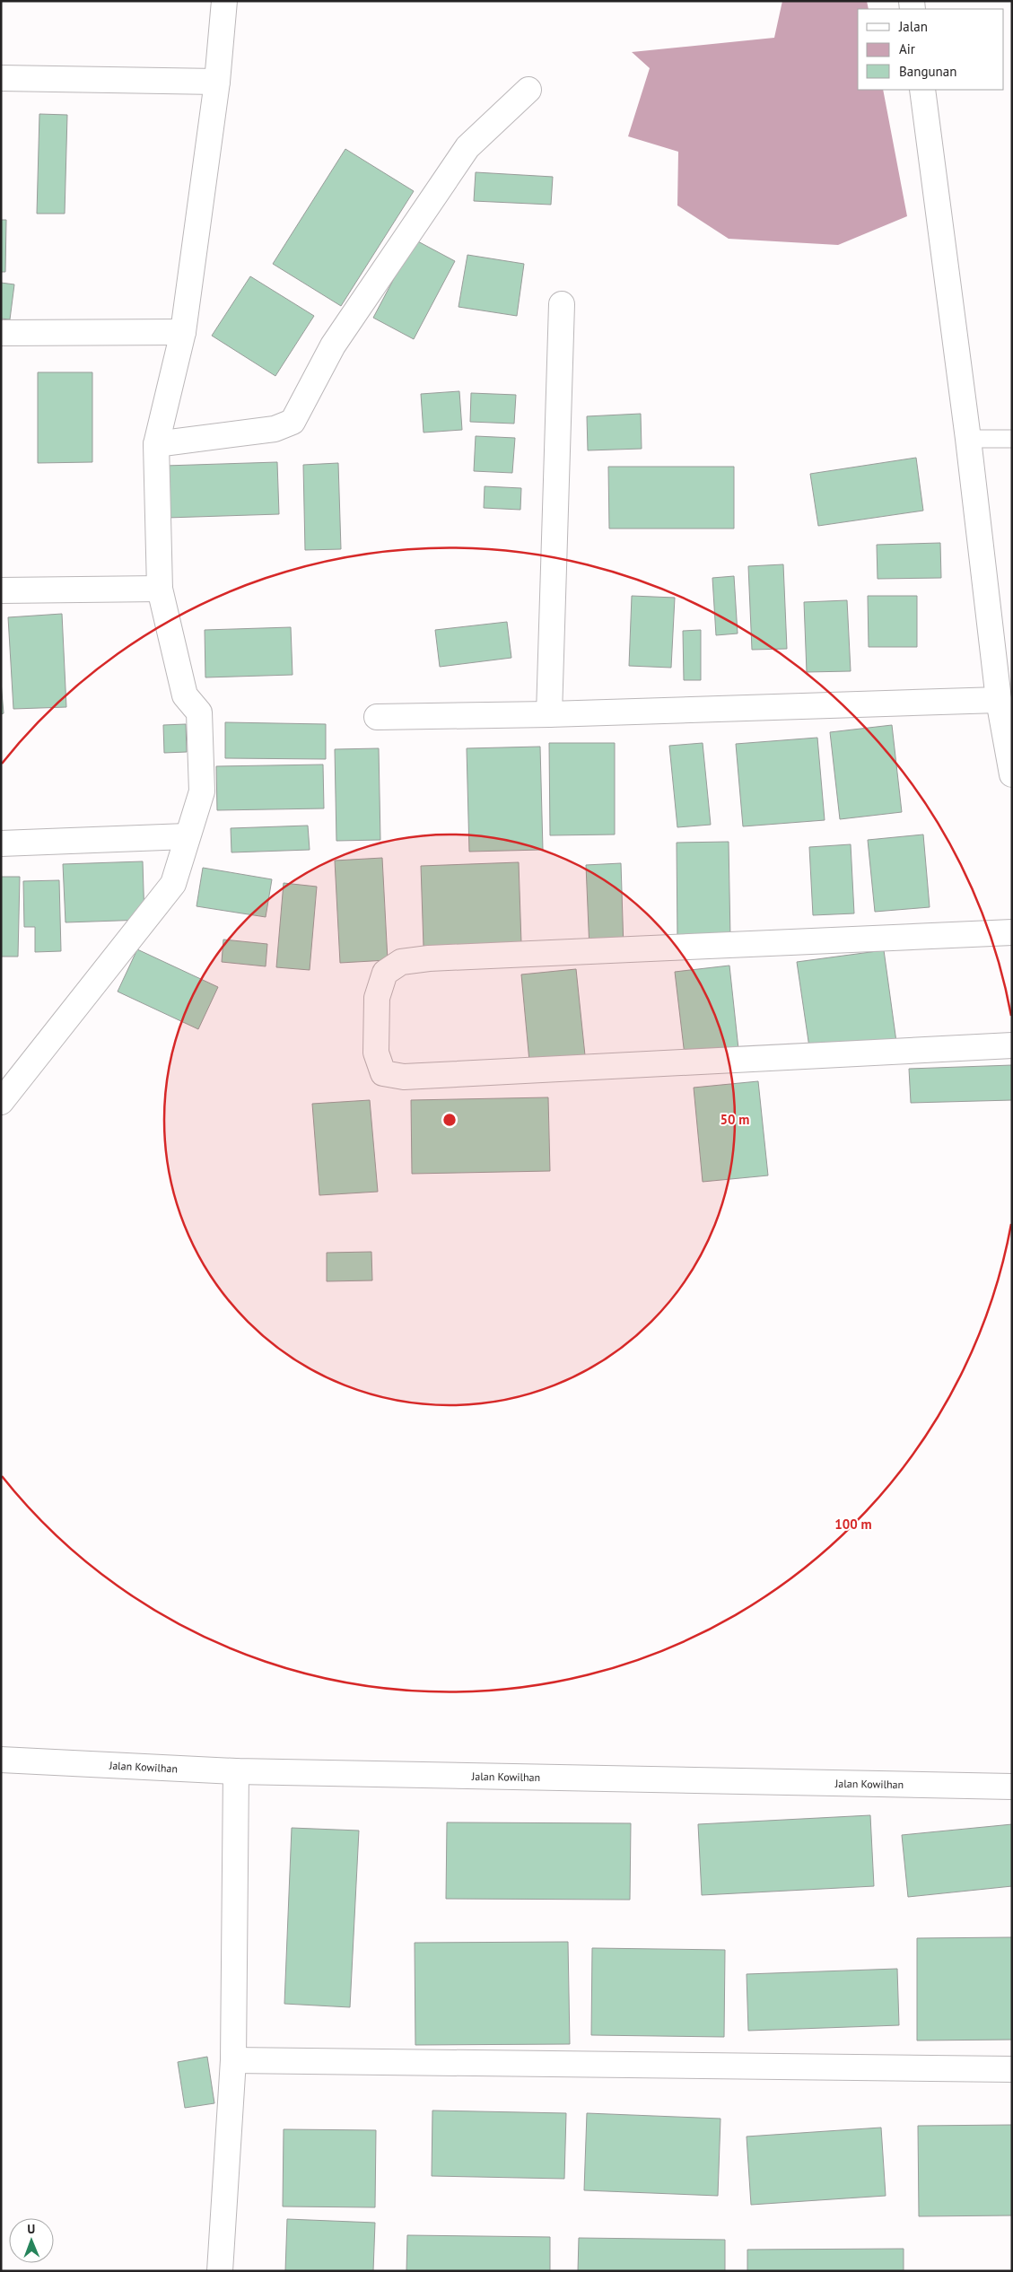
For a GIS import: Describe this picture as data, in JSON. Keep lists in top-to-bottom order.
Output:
{
  "streets": {
    "street": ["Jalan Kowilhan"]
  },
  "legend": ["Jalan", "Air", "Bangunan"],
  "north": "top",
  "rings": ["50 m", "100 m"]
}
